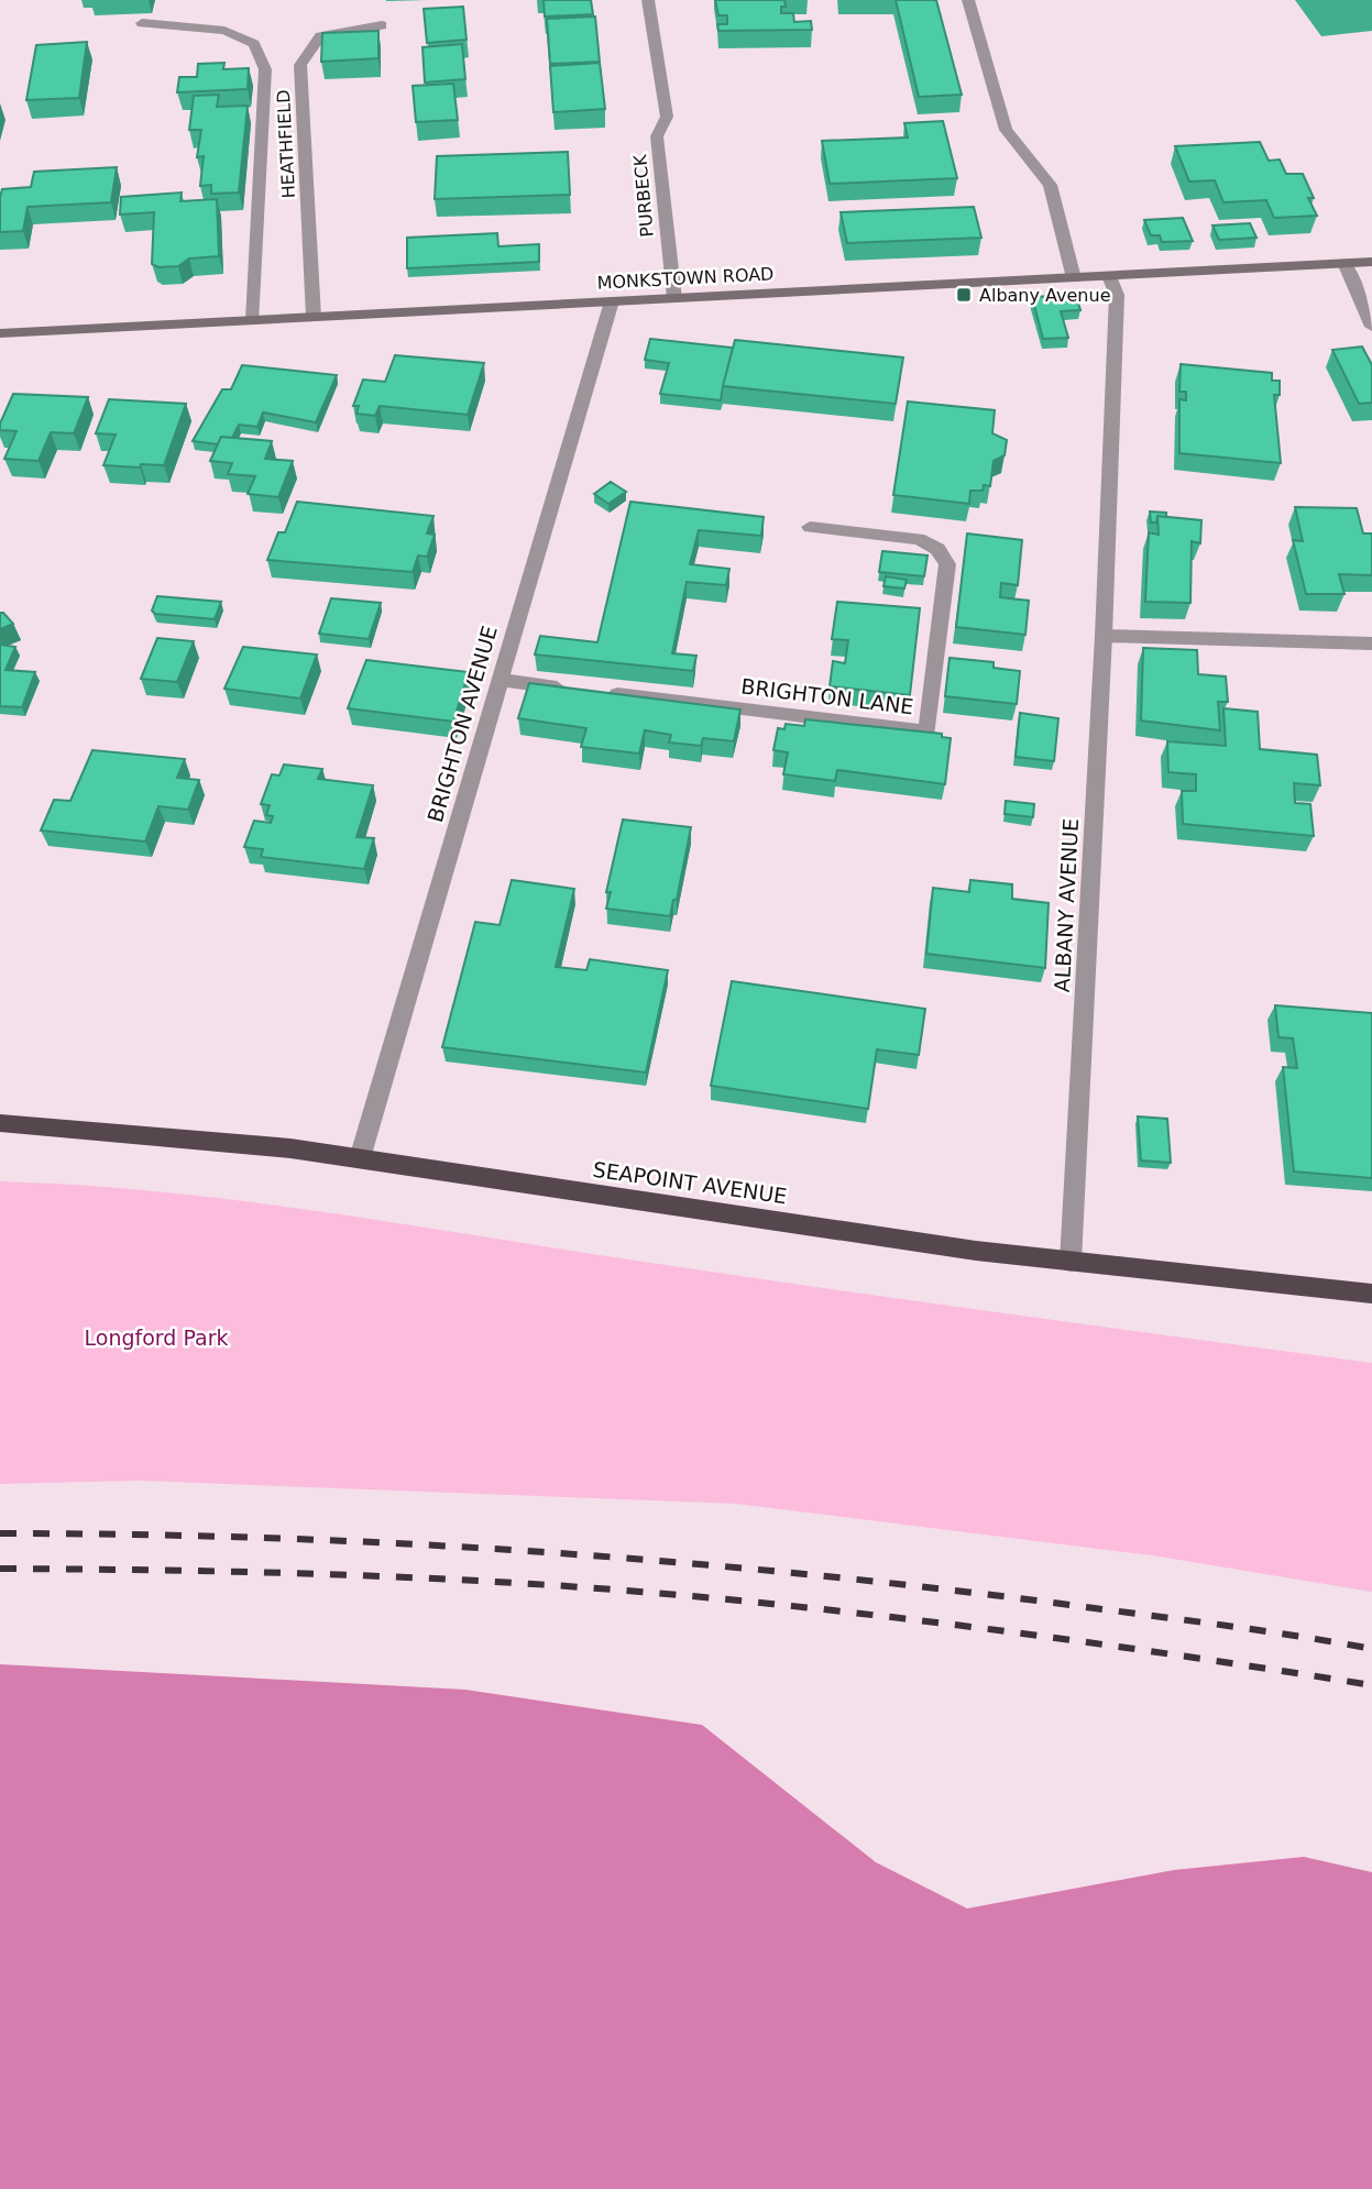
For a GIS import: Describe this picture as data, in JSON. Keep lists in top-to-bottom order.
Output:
{
  "streets": {
    "highway": ["SEAPOINT AVENUE"],
    "main road": ["MONKSTOWN ROAD"],
    "street": [
      "HEATHFIELD",
      "PURBECK",
      "BRIGHTON LANE",
      "BRIGHTON AVENUE",
      "ALBANY AVENUE"
    ]
  },
  "crossings": [
    ["HEATHFIELD", "MONKSTOWN ROAD"],
    ["PURBECK", "MONKSTOWN ROAD"],
    ["MONKSTOWN ROAD", "BRIGHTON AVENUE"],
    ["MONKSTOWN ROAD", "ALBANY AVENUE"],
    ["BRIGHTON AVENUE", "SEAPOINT AVENUE"],
    ["ALBANY AVENUE", "SEAPOINT AVENUE"]
  ],
  "parks": ["Longford Park"],
  "places": {
    "transit": ["Albany Avenue"]
  }
}
